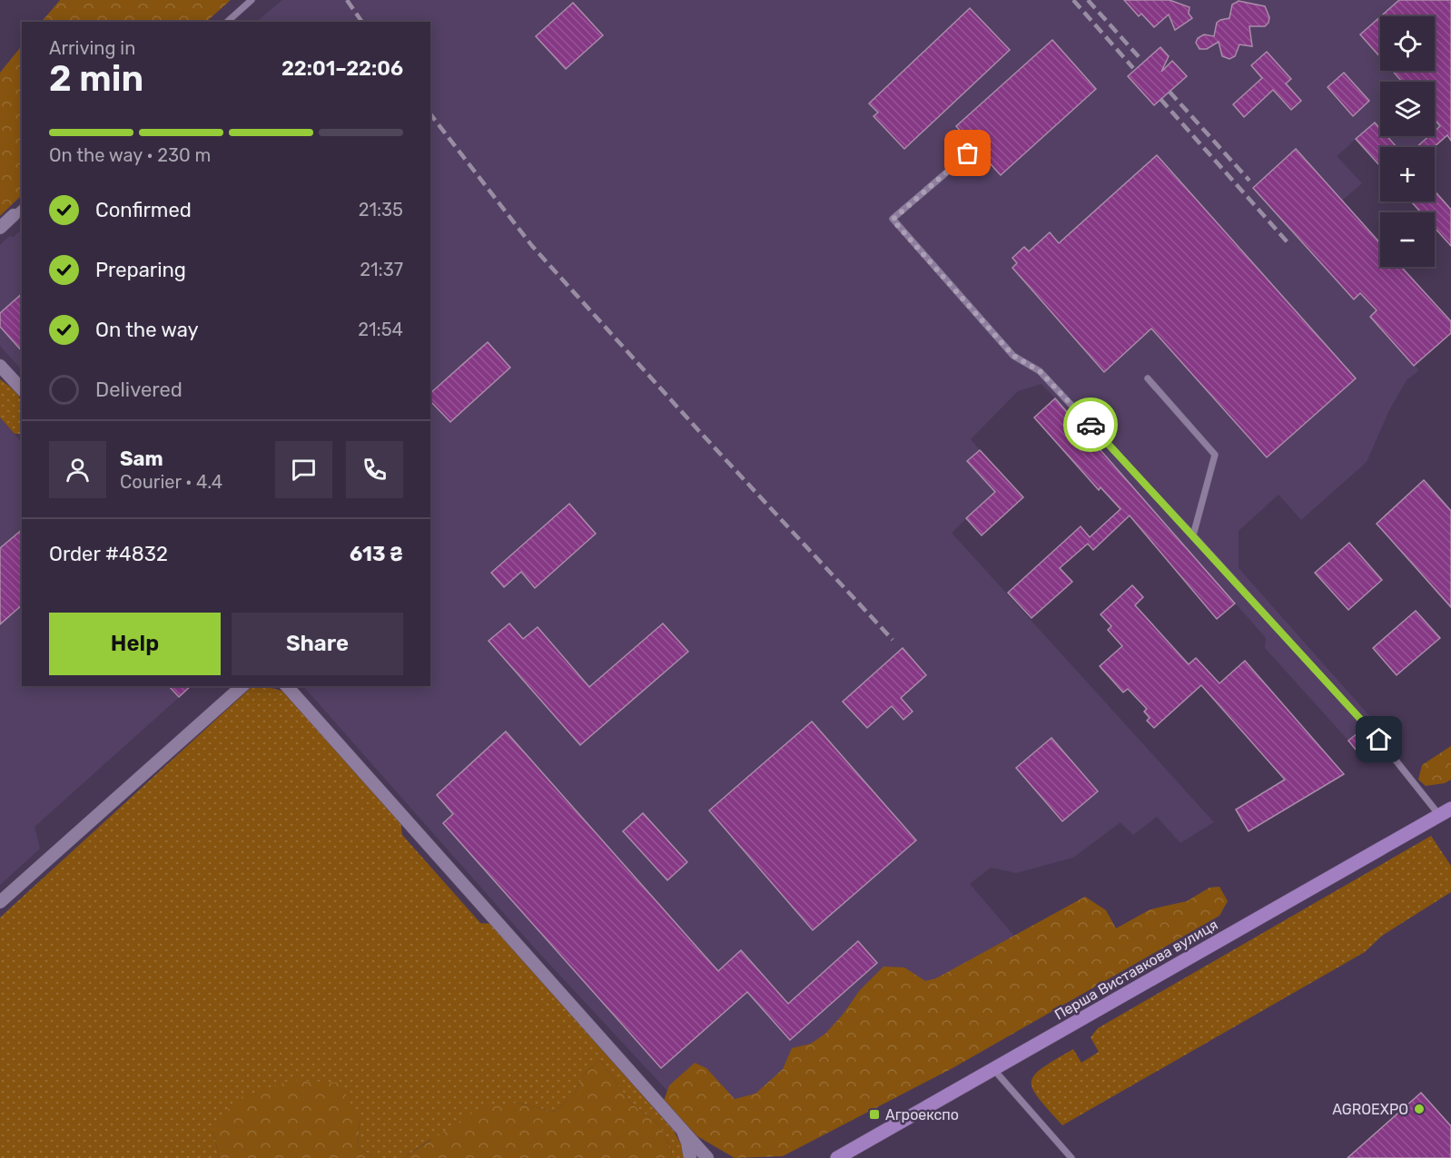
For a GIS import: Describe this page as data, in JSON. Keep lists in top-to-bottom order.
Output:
{
  "streets": {
    "main road": ["Перша Виставкова вулиця"]
  },
  "places": {
    "other": ["AGROEXPO"],
    "transit": ["Агроекспо"]
  },
  "page": {
    "map_buttons": ["+", "−"],
    "heading": ["2 min", "Arriving in", "22:01–22:06"],
    "panel": [
      "Sam",
      "Courier · 4.4",
      "Order #4832",
      "613 ₴"
    ],
    "bar": "On the way · 230 m",
    "list": [
      ["Confirmed", "21:35"],
      ["Preparing", "21:37"],
      ["On the way", "21:54"],
      "Delivered"
    ],
    "buttons": ["Help", "Share"]
  }
}
